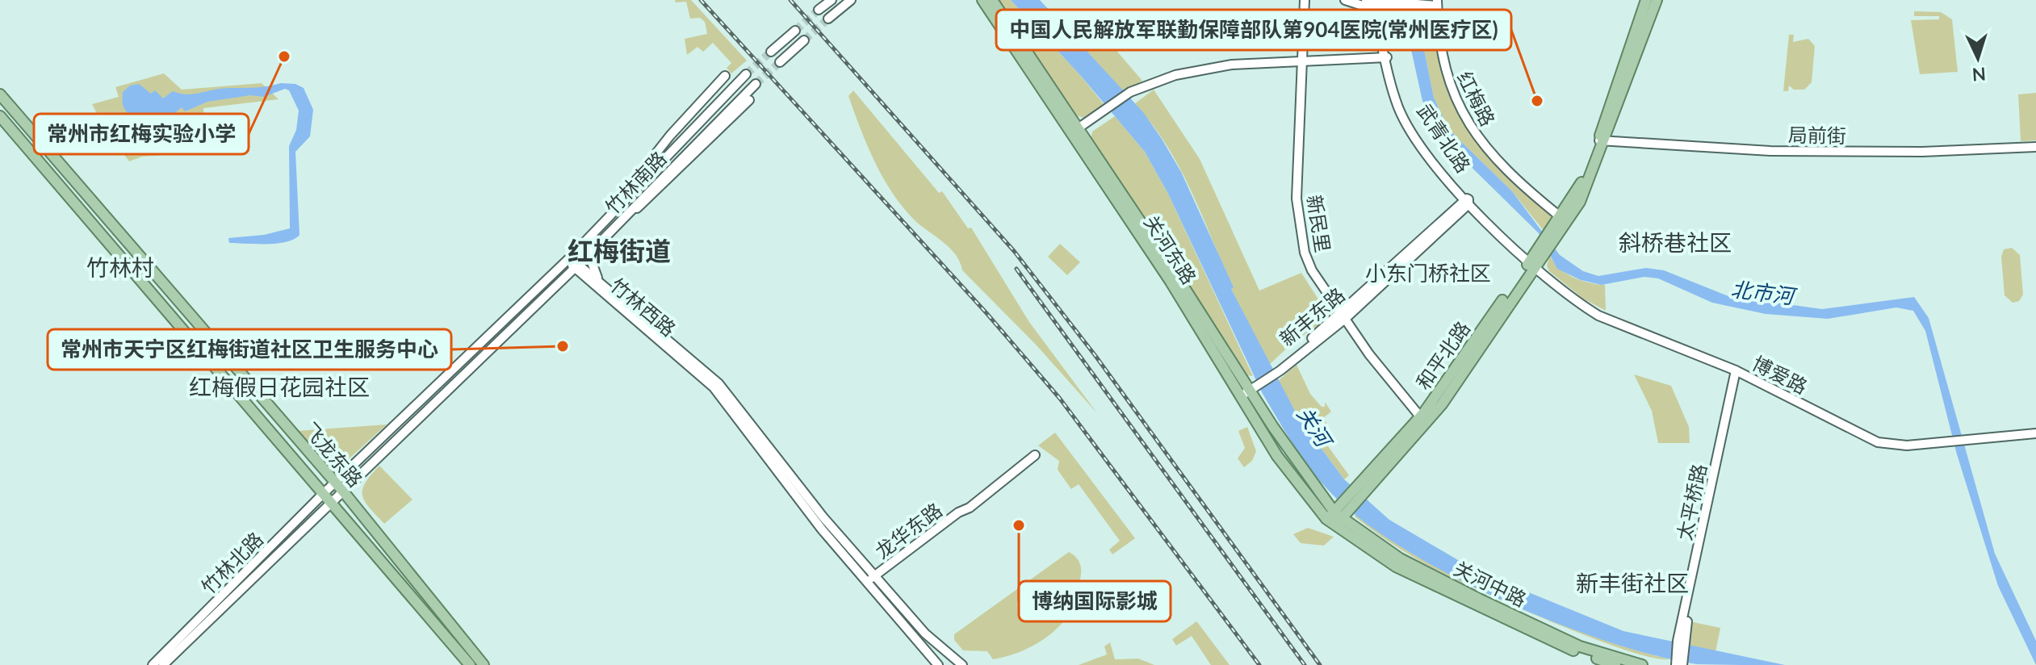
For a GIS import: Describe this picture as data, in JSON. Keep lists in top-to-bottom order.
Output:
{
  "streets": {
    "main road": [
      "红梅路",
      "局前街",
      "武青北路",
      "竹林南路",
      "新民里",
      "关河东路",
      "竹林西路",
      "新丰东路",
      "和平北路",
      "博爱路",
      "飞龙东路",
      "太平桥路",
      "龙华东路",
      "竹林北路",
      "关河中路"
    ]
  },
  "crossings": [
    ["红梅路", "和平北路"],
    ["局前街", "和平北路"],
    ["武青北路", "新丰东路"],
    ["武青北路", "和平北路"],
    ["武青北路", "博爱路"],
    ["竹林南路", "竹林西路"],
    ["竹林南路", "飞龙东路"],
    ["竹林南路", "竹林北路"],
    ["新民里", "新丰东路"],
    ["新民里", "和平北路"],
    ["关河东路", "新丰东路"],
    ["关河东路", "关河中路"],
    ["竹林西路", "龙华东路"],
    ["和平北路", "博爱路"],
    ["博爱路", "太平桥路"],
    ["飞龙东路", "竹林北路"]
  ],
  "districts": [
    "斜桥巷社区",
    "红梅街道",
    "竹林村",
    "小东门桥社区",
    "红梅假日花园社区",
    "新丰街社区"
  ],
  "water": ["北市河", "关河"],
  "places": [
    "常州市红梅实验小学",
    "中国人民解放军联勤保障部队第904医院(常州医疗区)",
    "常州市天宁区红梅街道社区卫生服务中心",
    "博纳国际影城"
  ],
  "north": "bottom"
}
